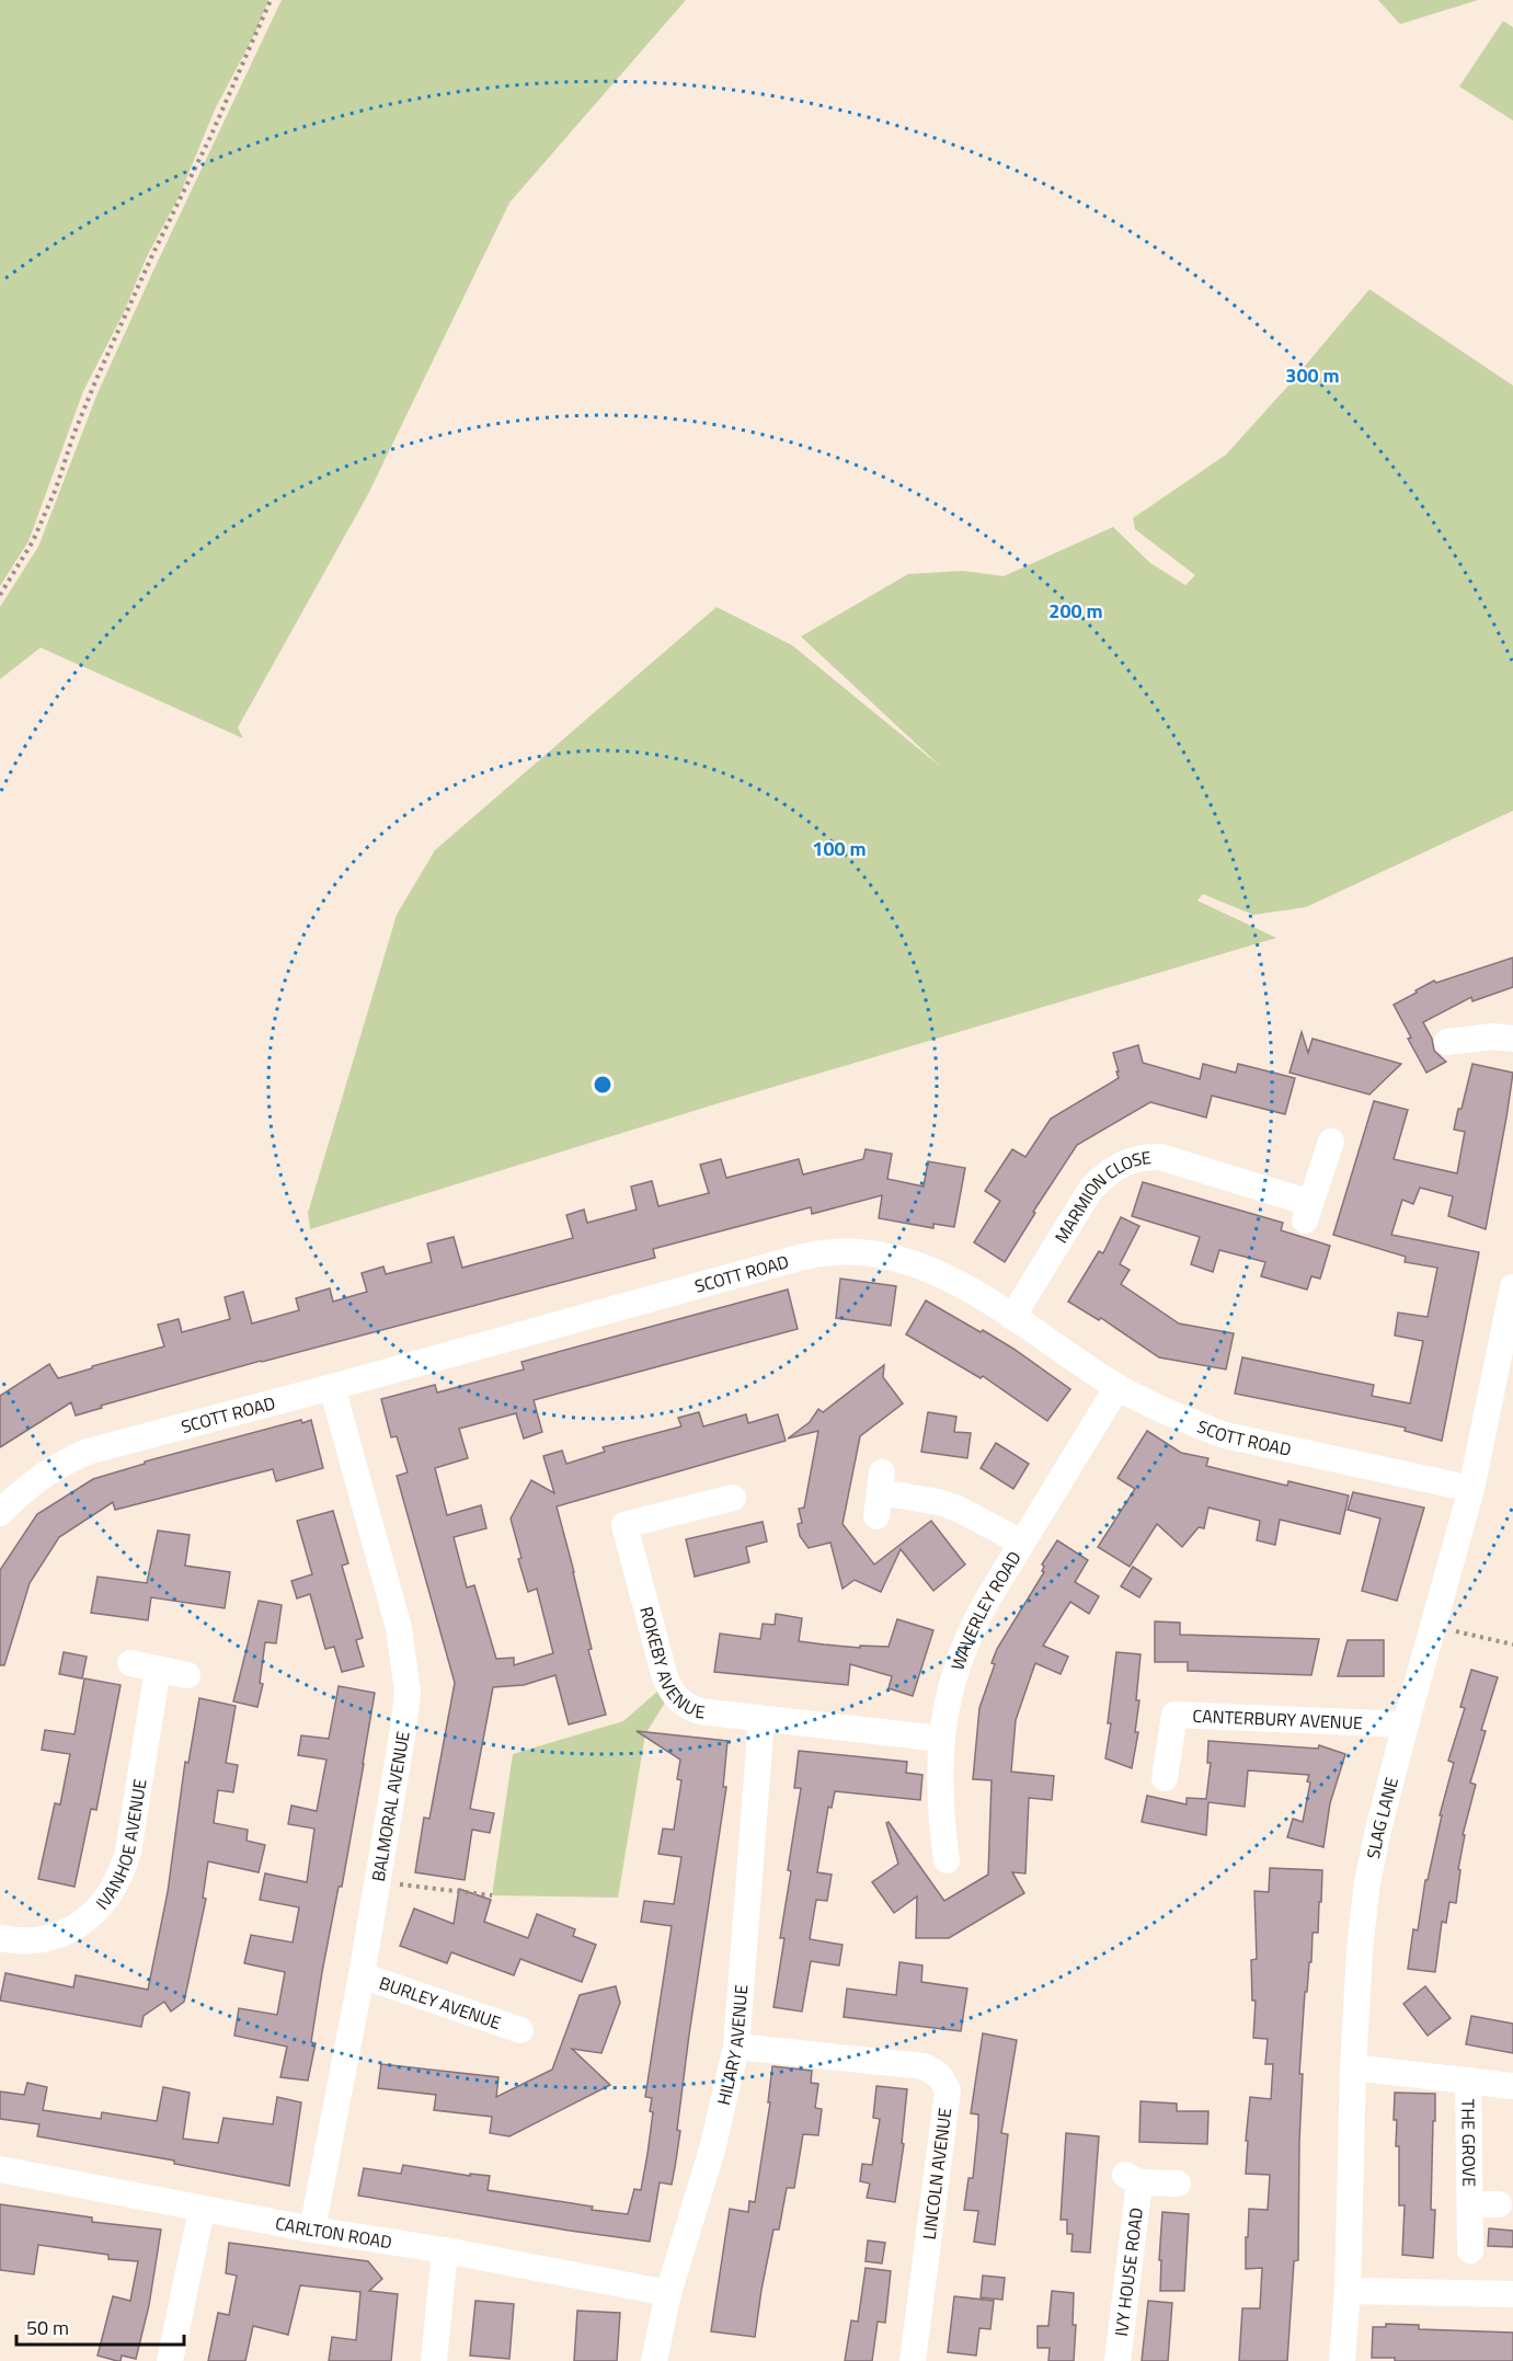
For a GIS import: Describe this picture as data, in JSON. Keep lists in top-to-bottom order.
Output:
{
  "streets": {
    "street": [
      "MARMION CLOSE",
      "SCOTT ROAD",
      "WAVERLEY ROAD",
      "ROKEBY AVENUE",
      "CANTERBURY AVENUE",
      "BALMORAL AVENUE",
      "SLAG LANE",
      "IVANHOE AVENUE",
      "BURLEY AVENUE",
      "HILARY AVENUE",
      "THE GROVE",
      "LINCOLN AVENUE",
      "CARLTON ROAD",
      "IVY HOUSE ROAD"
    ]
  },
  "crossings": [
    ["MARMION CLOSE", "SCOTT ROAD"],
    ["SCOTT ROAD", "WAVERLEY ROAD"],
    ["SCOTT ROAD", "BALMORAL AVENUE"],
    ["SCOTT ROAD", "SLAG LANE"],
    ["WAVERLEY ROAD", "ROKEBY AVENUE"],
    ["ROKEBY AVENUE", "HILARY AVENUE"],
    ["CANTERBURY AVENUE", "SLAG LANE"],
    ["BALMORAL AVENUE", "BURLEY AVENUE"],
    ["BALMORAL AVENUE", "CARLTON ROAD"],
    ["SLAG LANE", "THE GROVE"],
    ["HILARY AVENUE", "LINCOLN AVENUE"],
    ["HILARY AVENUE", "CARLTON ROAD"]
  ],
  "scale_bar": "50 m",
  "rings": ["300 m", "200 m", "100 m"]
}
